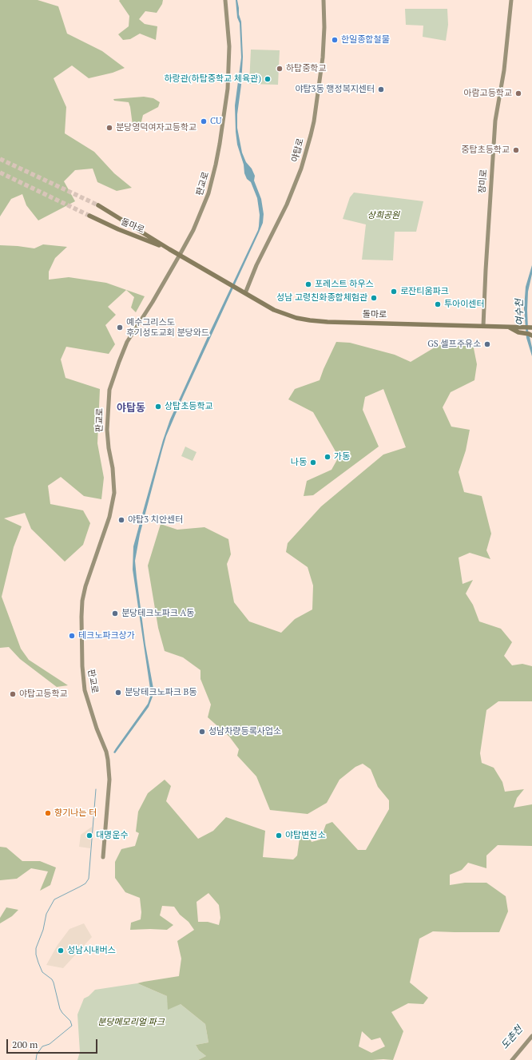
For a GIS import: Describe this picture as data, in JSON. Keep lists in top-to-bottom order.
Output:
{
  "streets": {
    "main road": [
      "야탑로",
      "장미로",
      "판교로",
      "돌마로"
    ]
  },
  "crossings": [
    ["야탑로", "돌마로"],
    ["장미로", "돌마로"],
    ["판교로", "돌마로"]
  ],
  "districts": ["야탑동"],
  "water": ["여수천", "도촌천"],
  "parks": ["상희공원", "분당메모리얼 파크"],
  "places": [
    "한일종합철물",
    "하탑중학교",
    "하랑관(하탑중학교 체육관)",
    "야탑3동 행정복지센터",
    "아람고등학교",
    "CU",
    "분당영덕여자고등학교",
    "중탑초등학교",
    "포레스트 하우스",
    "로잔티움파크",
    "성남 고령친화종합체험관",
    "투아이센터",
    "예수그리스도 후기성도교회 분당와드",
    "GS 셀프주유소",
    "상탑초등학교",
    "가동",
    "나동",
    "야탑3 치안센터",
    "분당테크노파크 A동",
    "테크노파크상가",
    "분당테크노파크 B동",
    "야탑고등학교",
    "성남차량등록사업소",
    "향기나는 터",
    "대명운수",
    "야탑변전소",
    "성남시내버스"
  ],
  "scale_bar": "200 m"
}
